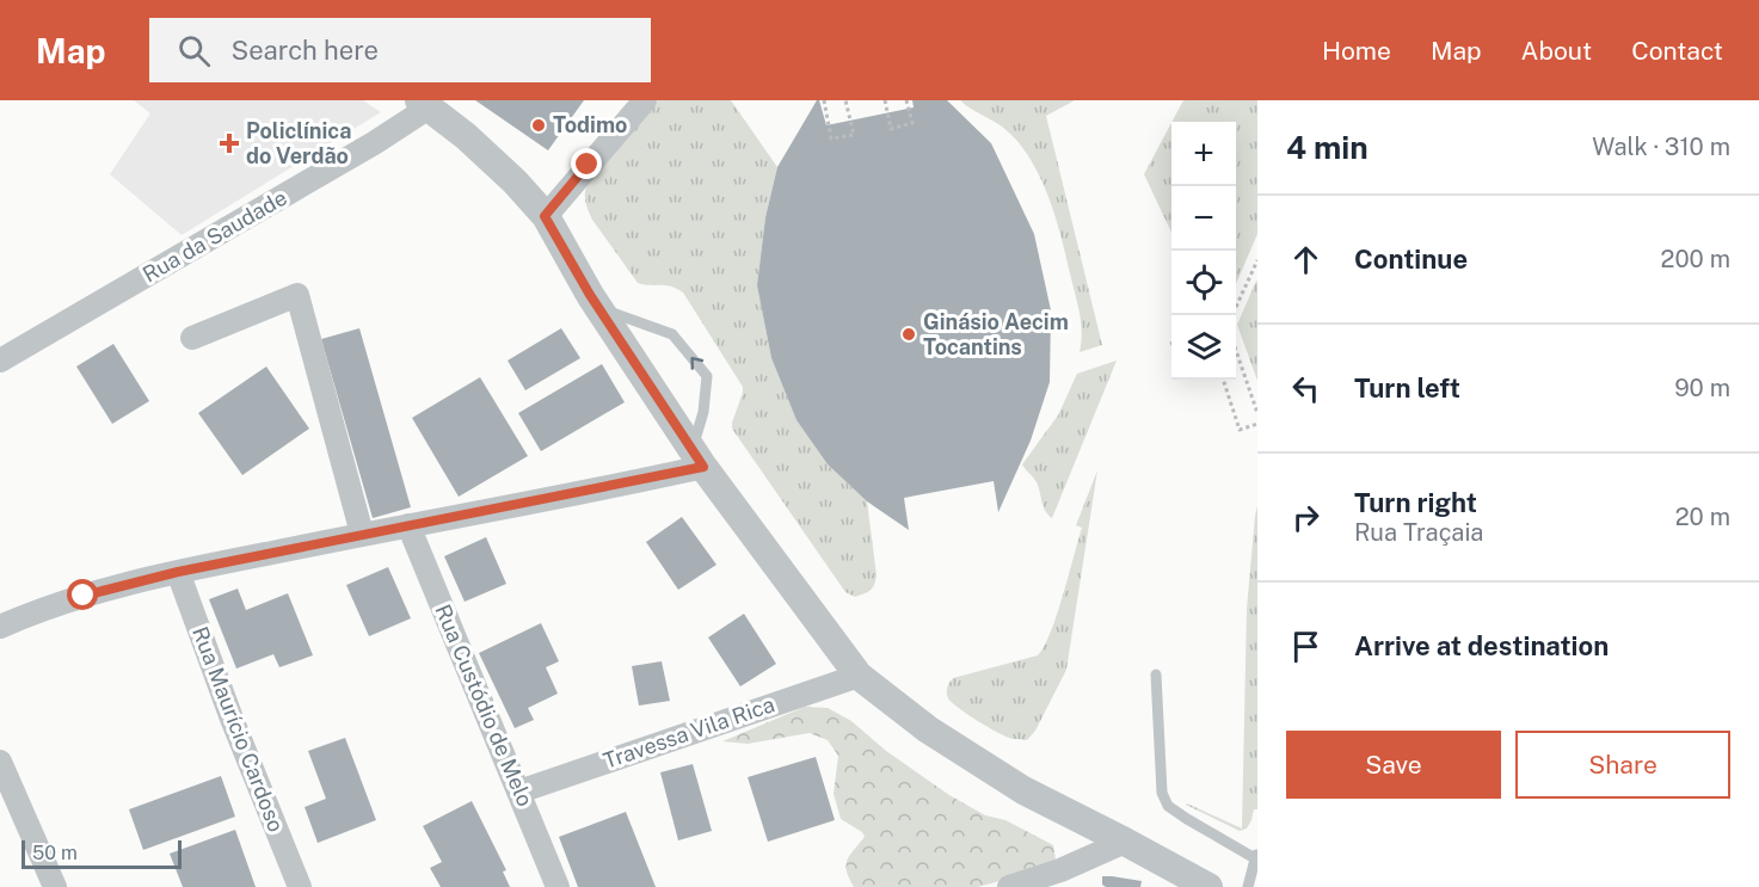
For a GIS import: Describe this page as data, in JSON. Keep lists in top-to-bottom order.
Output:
{
  "streets": {
    "street": [
      "Rua da Saudade",
      "Rua Custódio de Melo",
      "Rua Maurício Cardoso",
      "Travessa Vila Rica"
    ]
  },
  "crossings": [
    ["Rua Custódio de Melo", "Travessa Vila Rica"]
  ],
  "places": {
    "other": ["Todimo", "Ginásio Aecim Tocantins"],
    "health": ["Policlínica do Verdão"]
  },
  "scale_bar": "50 m",
  "page": {
    "header": "Map",
    "search": "Search here",
    "nav": [
      "Home",
      "Map",
      "About",
      "Contact"
    ],
    "heading": ["4 min", "Walk · 310 m"],
    "map_buttons": ["+", "−"],
    "list": [
      ["Continue", "200 m"],
      ["Turn left", "90 m"],
      ["Turn right", "Rua Traçaia", "20 m"],
      "Arrive at destination"
    ],
    "buttons": ["Save", "Share"],
    "scale": "50 m"
  }
}
